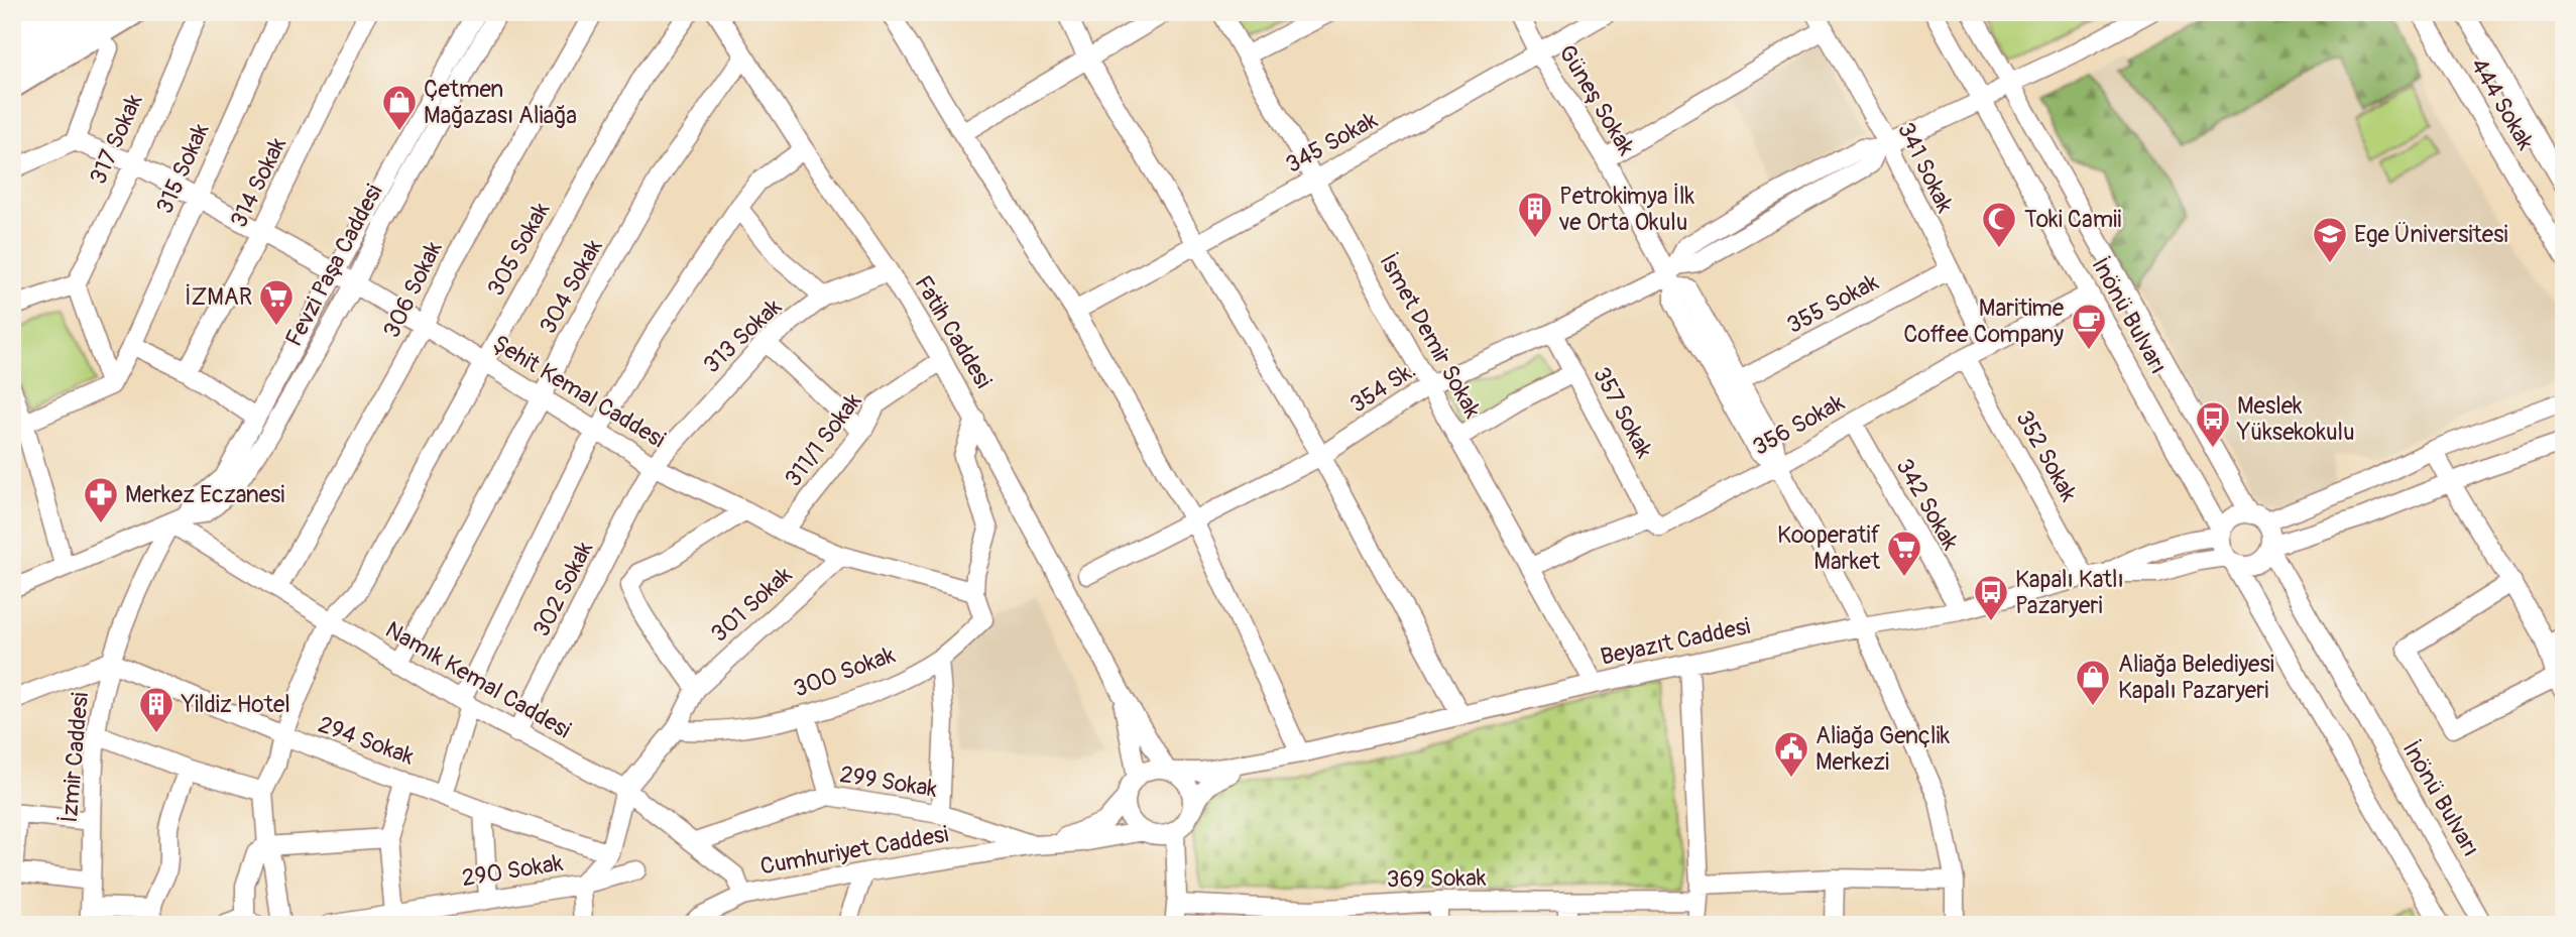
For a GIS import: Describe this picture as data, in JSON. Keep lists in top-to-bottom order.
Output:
{
  "streets": {
    "street": [
      "Güneş Sokak",
      "444 Sokak",
      "317 Sokak",
      "345 Sokak",
      "341 Sokak",
      "315 Sokak",
      "314 Sokak",
      "305 Sokak",
      "Fevzi Paşa Caddesi",
      "304 Sokak",
      "306 Sokak",
      "355 Sokak",
      "İnönü Bulvarı",
      "Fatih Caddesi",
      "313 Sokak",
      "İsmet Demir Sokak",
      "354 Sk.",
      "Şehit Kemal Caddesi",
      "357 Sokak",
      "356 Sokak",
      "311/1 Sokak",
      "352 Sokak",
      "342 Sokak",
      "302 Sokak",
      "301 Sokak",
      "Beyazıt Caddesi",
      "300 Sokak",
      "Namık Kemal Caddesi",
      "294 Sokak",
      "İzmir Caddesi",
      "299 Sokak",
      "Cumhuriyet Caddesi",
      "290 Sokak",
      "369 Sokak"
    ]
  },
  "crossings": [
    ["Güneş Sokak", "345 Sokak"],
    ["Güneş Sokak", "355 Sokak"],
    ["Güneş Sokak", "354 Sk."],
    ["Güneş Sokak", "356 Sokak"],
    ["Güneş Sokak", "Beyazıt Caddesi"],
    ["Güneş Sokak", "369 Sokak"],
    ["317 Sokak", "Şehit Kemal Caddesi"],
    ["345 Sokak", "İsmet Demir Sokak"],
    ["341 Sokak", "355 Sokak"],
    ["341 Sokak", "354 Sk."],
    ["341 Sokak", "356 Sokak"],
    ["315 Sokak", "Şehit Kemal Caddesi"],
    ["314 Sokak", "Şehit Kemal Caddesi"],
    ["305 Sokak", "Şehit Kemal Caddesi"],
    ["305 Sokak", "Namık Kemal Caddesi"],
    ["Fevzi Paşa Caddesi", "Şehit Kemal Caddesi"],
    ["Fevzi Paşa Caddesi", "Namık Kemal Caddesi"],
    ["Fevzi Paşa Caddesi", "İzmir Caddesi"],
    ["304 Sokak", "Fatih Caddesi"],
    ["304 Sokak", "Şehit Kemal Caddesi"],
    ["304 Sokak", "Namık Kemal Caddesi"],
    ["306 Sokak", "Şehit Kemal Caddesi"],
    ["306 Sokak", "Namık Kemal Caddesi"],
    ["İnönü Bulvarı", "354 Sk."],
    ["İnönü Bulvarı", "356 Sokak"],
    ["İnönü Bulvarı", "Beyazıt Caddesi"],
    ["Fatih Caddesi", "313 Sokak"],
    ["Fatih Caddesi", "311/1 Sokak"],
    ["Fatih Caddesi", "Cumhuriyet Caddesi"],
    ["313 Sokak", "Şehit Kemal Caddesi"],
    ["313 Sokak", "302 Sokak"],
    ["İsmet Demir Sokak", "354 Sk."],
    ["İsmet Demir Sokak", "356 Sokak"],
    ["İsmet Demir Sokak", "Beyazıt Caddesi"],
    ["354 Sk.", "357 Sokak"],
    ["Şehit Kemal Caddesi", "311/1 Sokak"],
    ["Şehit Kemal Caddesi", "302 Sokak"],
    ["Şehit Kemal Caddesi", "301 Sokak"],
    ["Şehit Kemal Caddesi", "300 Sokak"],
    ["357 Sokak", "356 Sokak"],
    ["356 Sokak", "352 Sokak"],
    ["356 Sokak", "342 Sokak"],
    ["352 Sokak", "Beyazıt Caddesi"],
    ["342 Sokak", "Beyazıt Caddesi"],
    ["302 Sokak", "Namık Kemal Caddesi"],
    ["Namık Kemal Caddesi", "İzmir Caddesi"],
    ["Namık Kemal Caddesi", "299 Sokak"],
    ["Namık Kemal Caddesi", "Cumhuriyet Caddesi"],
    ["294 Sokak", "İzmir Caddesi"],
    ["299 Sokak", "Cumhuriyet Caddesi"]
  ],
  "places": {
    "shop": ["Çetmen Mağazası Aliağa", "Aliağa Belediyesi Kapalı Pazaryeri"],
    "building": ["Petrokimya İlk ve Orta Okulu", "Yildiz Hotel"],
    "mosque": ["Toki Camii"],
    "school or university": ["Ege Üniversitesi"],
    "supermarket": ["İZMAR", "Kooperatif Market"],
    "cafe": ["Maritime Coffee Company"],
    "bus stop": ["Meslek Yüksekokulu", "Kapalı Katlı Pazaryeri"],
    "pharmacy": ["Merkez Eczanesi"],
    "public building": ["Aliağa Gençlik Merkezi"]
  }
}
